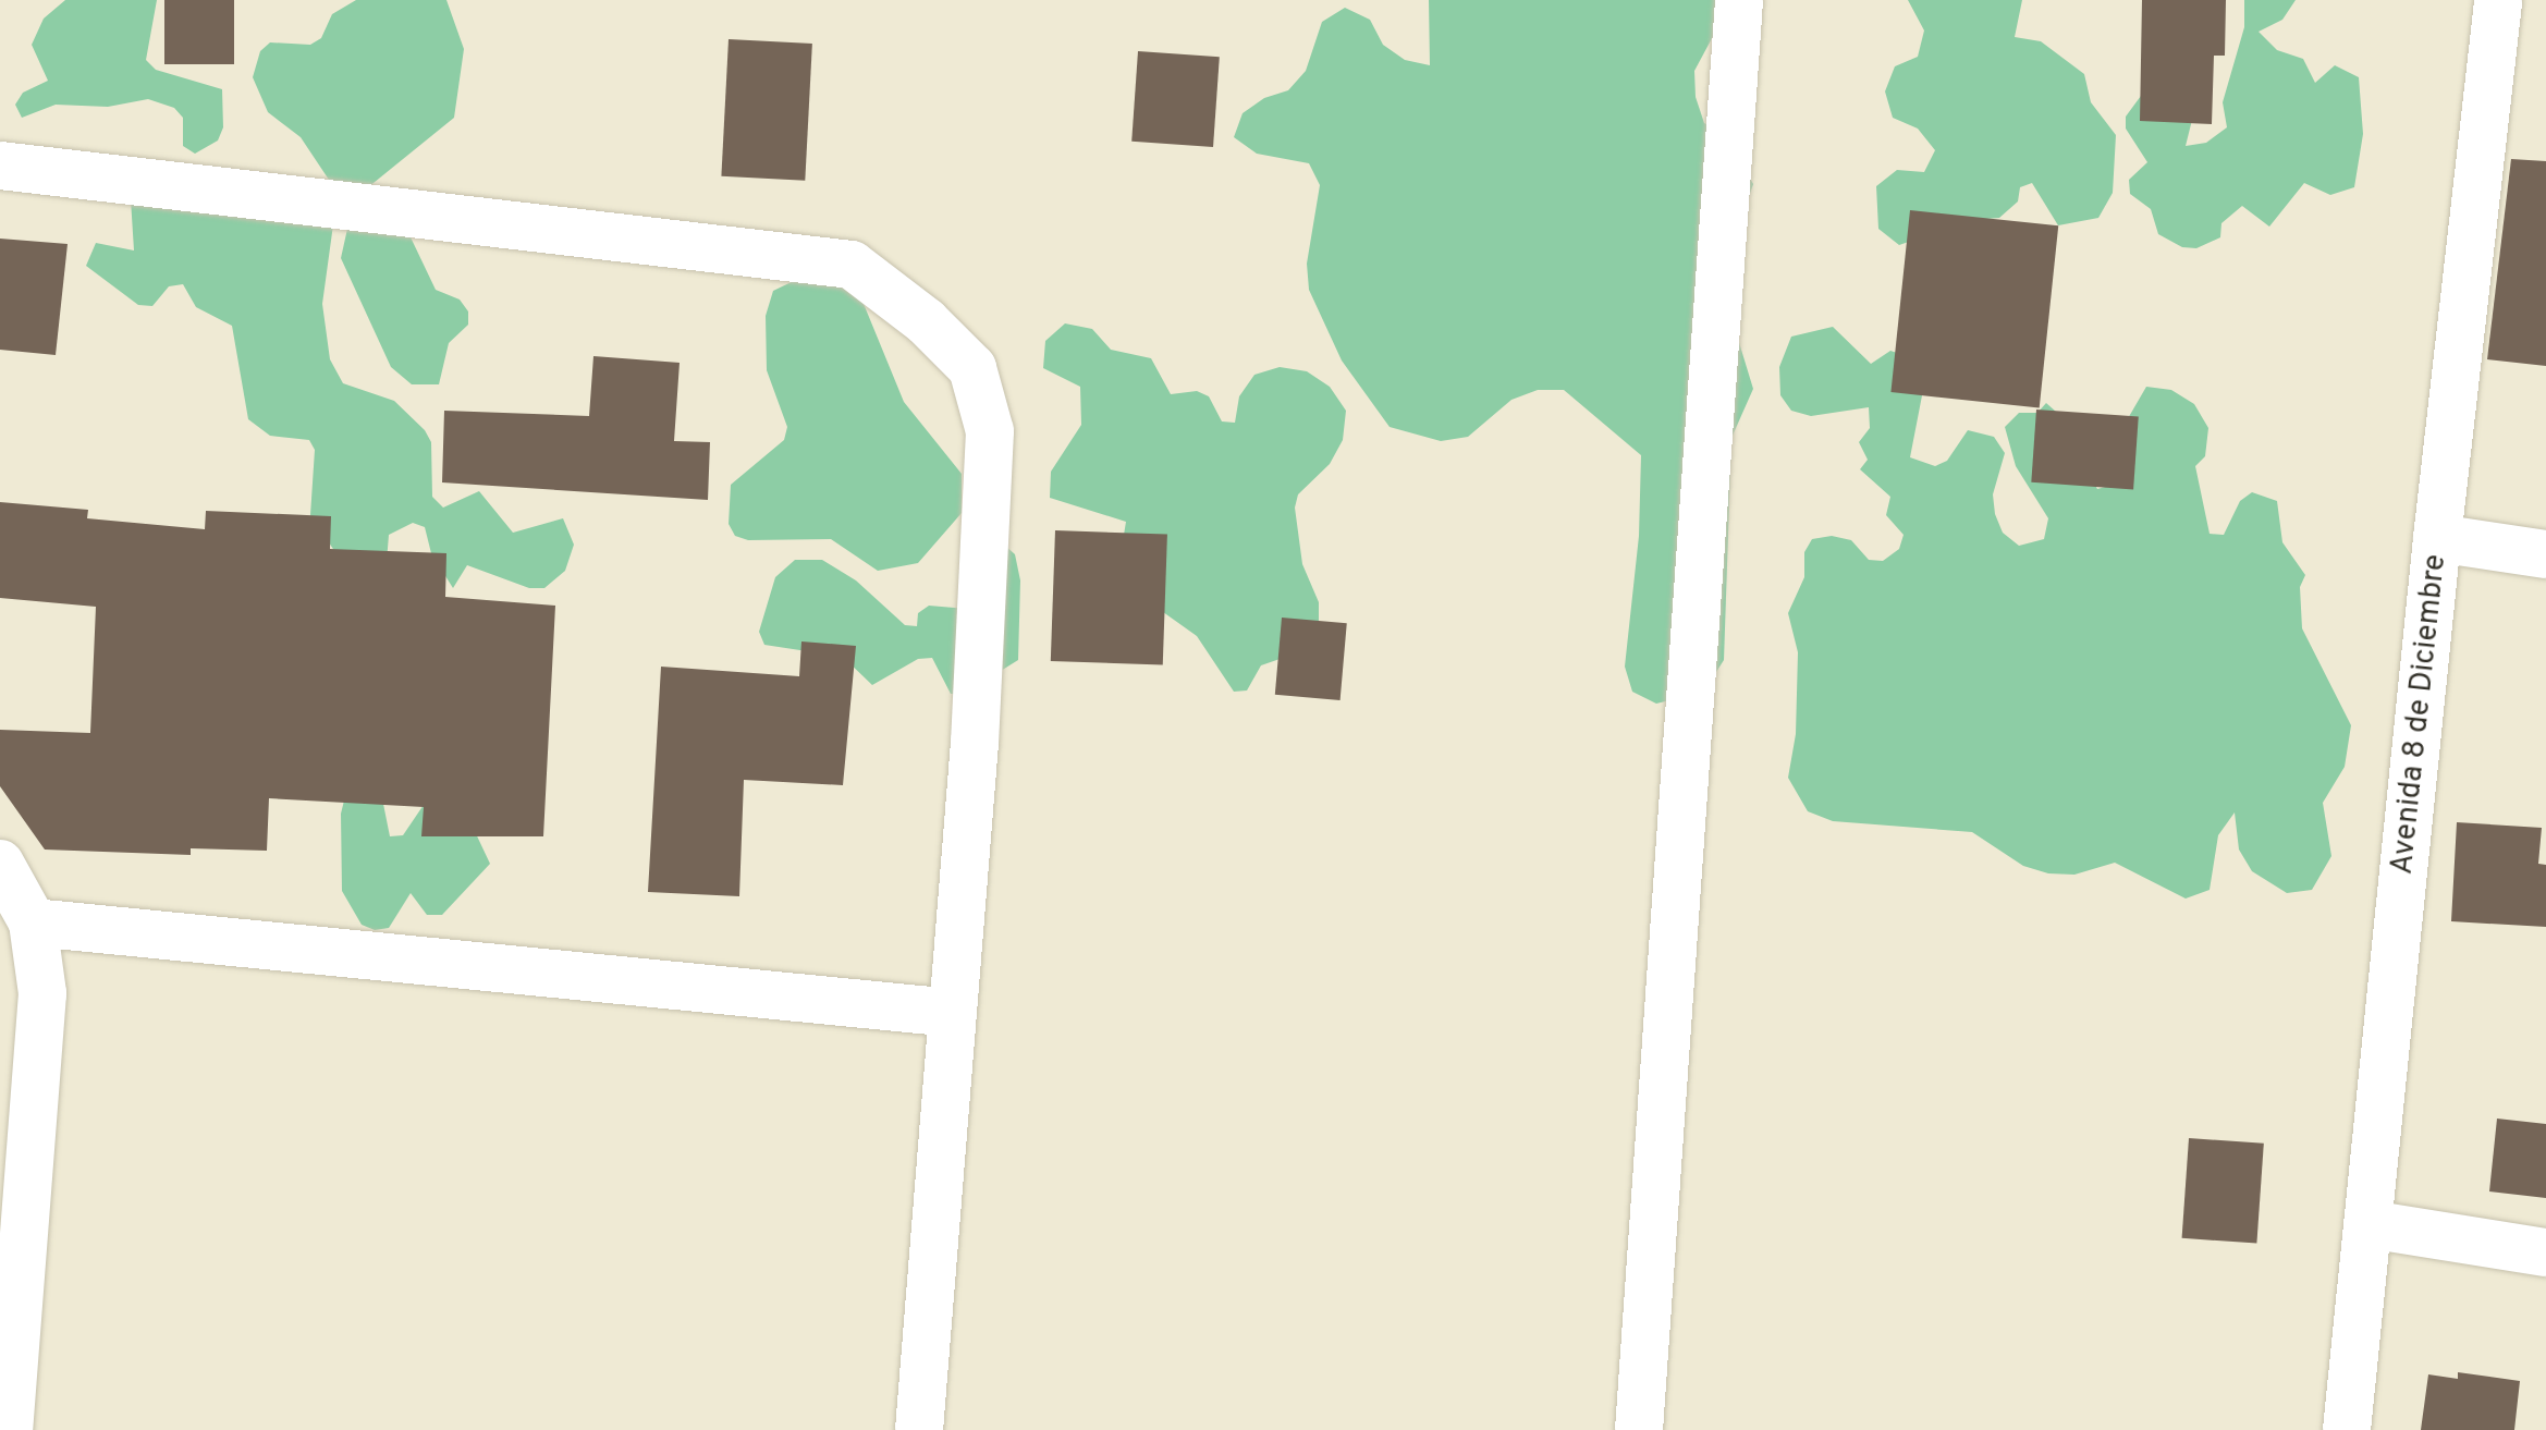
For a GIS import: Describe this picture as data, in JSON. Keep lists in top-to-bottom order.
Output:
{
  "streets": {
    "street": ["Avenida 8 de Diciembre"]
  }
}
